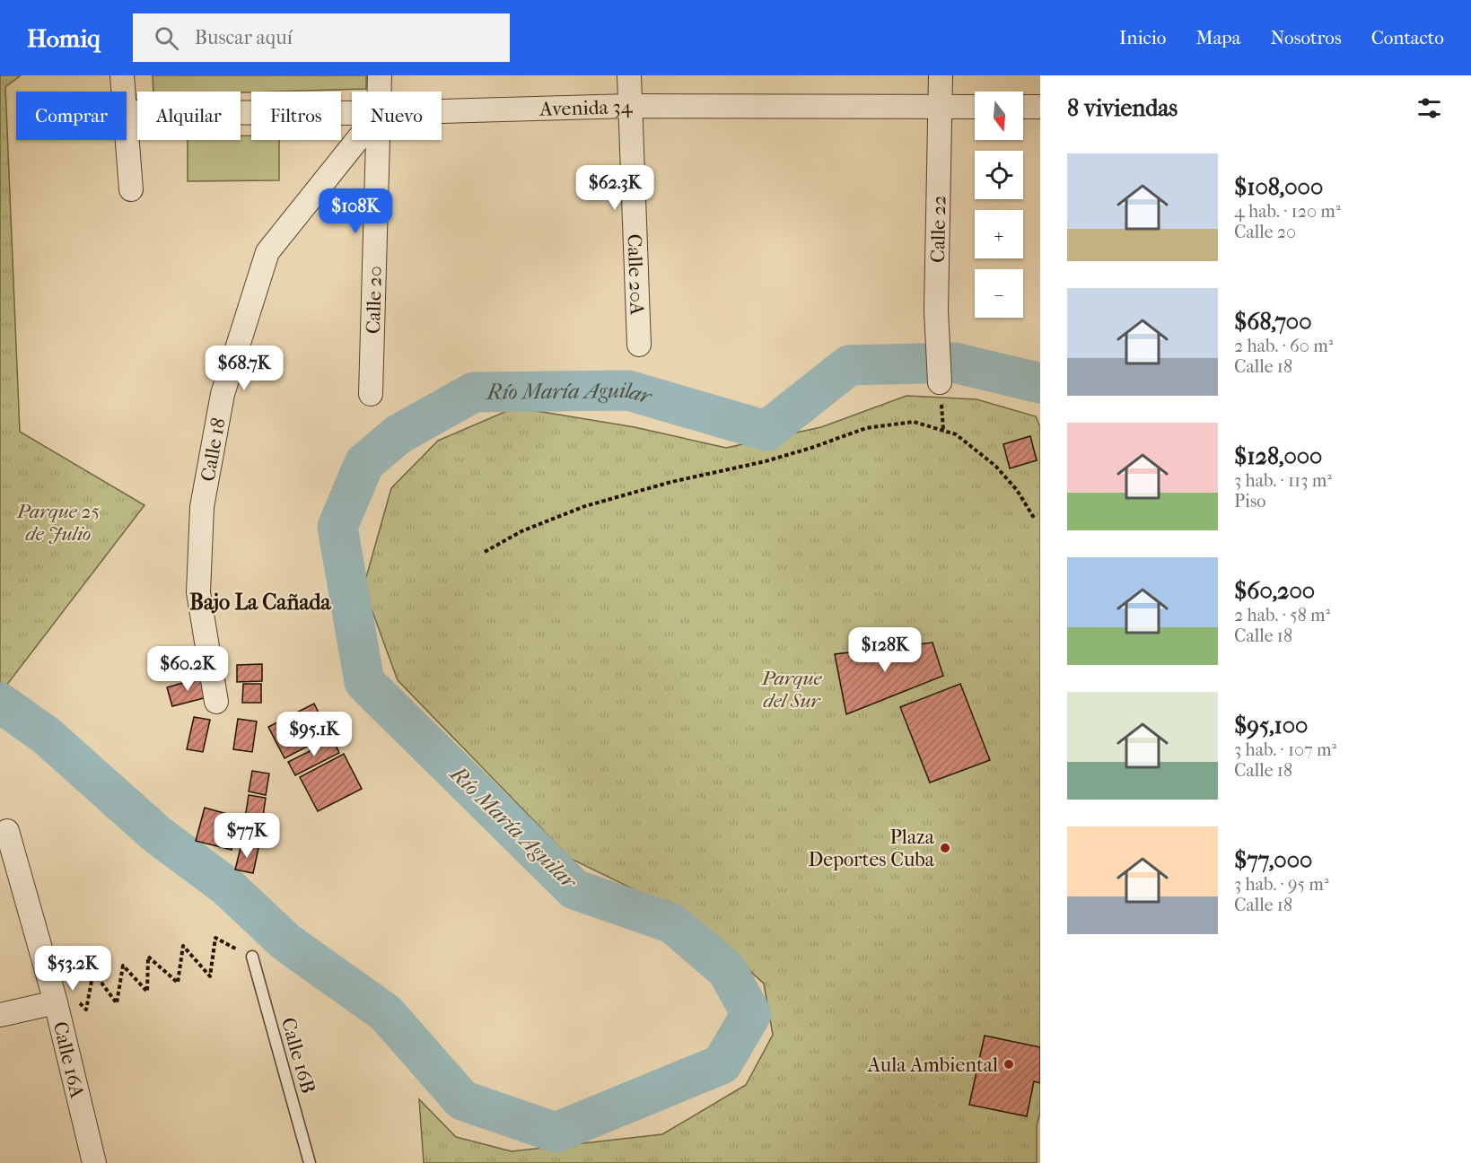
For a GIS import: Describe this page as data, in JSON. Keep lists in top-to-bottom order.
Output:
{
  "streets": {
    "street": [
      "Avenida 34",
      "Calle 22",
      "Calle 20A",
      "Calle 20",
      "Calle 18",
      "Calle 16A"
    ],
    "lane": ["Calle 16B"]
  },
  "crossings": [
    ["Avenida 34", "Calle 22"],
    ["Avenida 34", "Calle 20A"]
  ],
  "districts": ["Bajo La Cañada"],
  "water": ["Río María Aguilar"],
  "parks": ["Parque 25 de Julio", "Parque del Sur"],
  "places": ["Plaza Deportes Cuba", "Aula Ambiental"],
  "north": "bottom",
  "page": {
    "header": "Homiq",
    "search": "Buscar aquí",
    "nav": [
      "Inicio",
      "Mapa",
      "Nosotros",
      "Contacto"
    ],
    "heading": "8 viviendas",
    "map_buttons": ["+", "−"],
    "chip": [
      "Comprar",
      "Alquilar",
      "Filtros",
      "Nuevo"
    ],
    "list": [
      {
        "name": "$108,000",
        "note": "4 hab. · 120 m² · Calle 20"
      },
      {
        "name": "$68,700",
        "note": "2 hab. · 60 m² · Calle 18"
      },
      {
        "name": "$128,000",
        "note": "3 hab. · 113 m² · Piso"
      },
      {
        "name": "$60,200",
        "note": "2 hab. · 58 m² · Calle 18"
      },
      {
        "name": "$95,100",
        "note": "3 hab. · 107 m² · Calle 18"
      },
      {
        "name": "$77,000",
        "note": "3 hab. · 95 m² · Calle 18"
      }
    ],
    "price": [
      "$62.3K",
      "$108K",
      "$68.7K",
      "$128K",
      "$60.2K",
      "$95.1K",
      "$77K",
      "$53.2K"
    ]
  }
}
